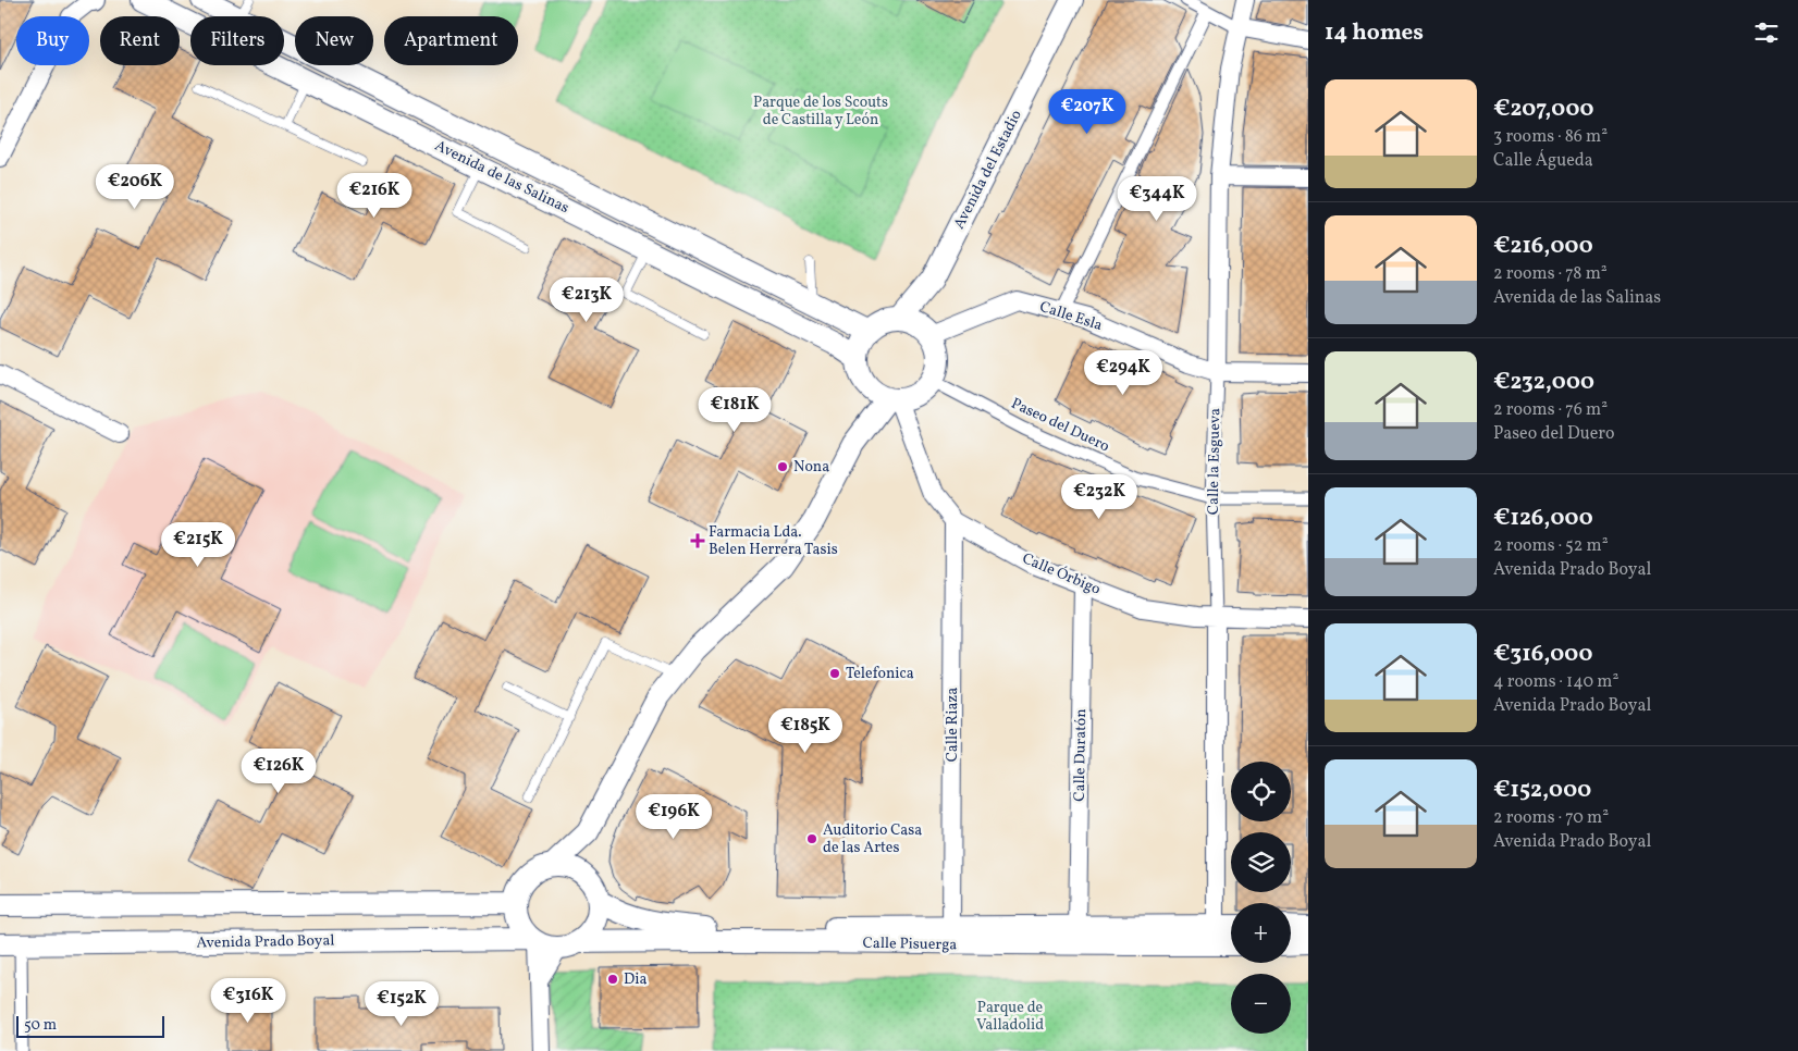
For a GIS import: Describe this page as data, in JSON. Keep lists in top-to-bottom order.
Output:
{
  "streets": {
    "street": [
      "Avenida del Estadio",
      "Avenida de las Salinas",
      "Calle Esla",
      "Paseo del Duero",
      "Calle la Esgueva",
      "Calle Órbigo",
      "Calle Riaza",
      "Calle Duratón",
      "Avenida Prado Boyal",
      "Calle Pisuerga"
    ]
  },
  "crossings": [
    ["Avenida del Estadio", "Avenida de las Salinas"],
    ["Avenida del Estadio", "Calle Esla"],
    ["Avenida del Estadio", "Paseo del Duero"],
    ["Avenida del Estadio", "Calle Órbigo"],
    ["Avenida de las Salinas", "Calle Esla"],
    ["Avenida de las Salinas", "Paseo del Duero"],
    ["Avenida de las Salinas", "Calle Órbigo"],
    ["Calle Esla", "Paseo del Duero"],
    ["Calle Esla", "Calle la Esgueva"],
    ["Calle Esla", "Calle Órbigo"],
    ["Paseo del Duero", "Calle la Esgueva"],
    ["Paseo del Duero", "Calle Órbigo"],
    ["Calle la Esgueva", "Calle Órbigo"],
    ["Calle la Esgueva", "Calle Pisuerga"],
    ["Calle Órbigo", "Calle Riaza"],
    ["Calle Órbigo", "Calle Duratón"],
    ["Calle Riaza", "Calle Pisuerga"],
    ["Calle Duratón", "Calle Pisuerga"],
    ["Avenida Prado Boyal", "Calle Pisuerga"]
  ],
  "parks": ["Parque de los Scouts de Castilla y León", "Parque de Valladolid"],
  "places": {
    "other": [
      "Nona",
      "Telefonica",
      "Auditorio Casa de las Artes",
      "Dia"
    ],
    "health": ["Farmacia Lda. Belen Herrera Tasis"]
  },
  "scale_bar": "50 m",
  "page": {
    "heading": "14 homes",
    "chip": [
      "Buy",
      "Rent",
      "Filters",
      "New",
      "Apartment"
    ],
    "list": [
      {
        "name": "€207,000",
        "note": "3 rooms · 86 m² · Calle Águeda"
      },
      {
        "name": "€216,000",
        "note": "2 rooms · 78 m² · Avenida de las Salinas"
      },
      {
        "name": "€232,000",
        "note": "2 rooms · 76 m² · Paseo del Duero"
      },
      {
        "name": "€126,000",
        "note": "2 rooms · 52 m² · Avenida Prado Boyal"
      },
      {
        "name": "€316,000",
        "note": "4 rooms · 140 m² · Avenida Prado Boyal"
      },
      {
        "name": "€152,000",
        "note": "2 rooms · 70 m² · Avenida Prado Boyal"
      }
    ],
    "price": [
      "€207K",
      "€206K",
      "€216K",
      "€344K",
      "€213K",
      "€294K",
      "€181K",
      "€232K",
      "€215K",
      "€185K",
      "€126K",
      "€196K",
      "€316K",
      "€152K"
    ],
    "map_buttons": ["+", "−"],
    "scale": "50 m"
  }
}
